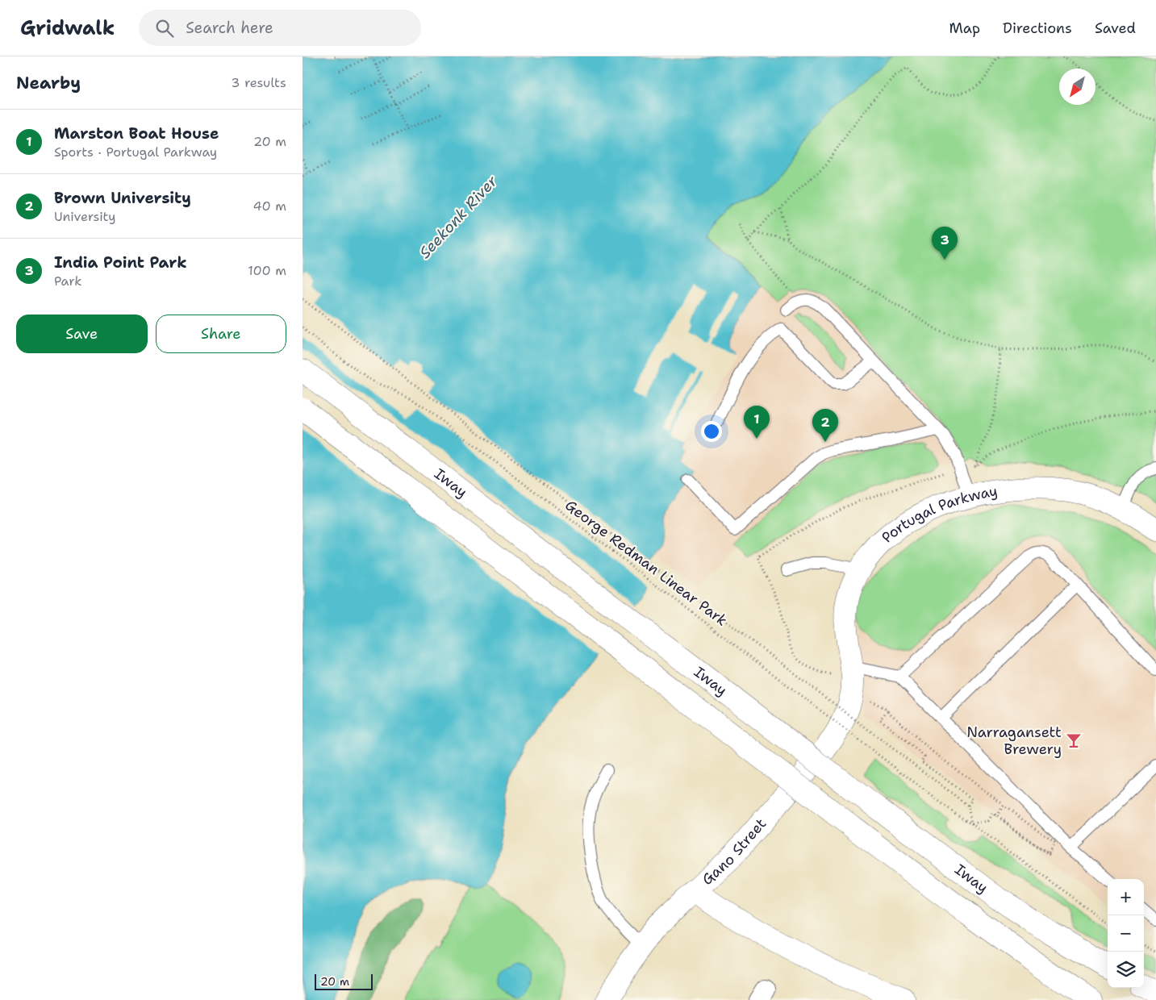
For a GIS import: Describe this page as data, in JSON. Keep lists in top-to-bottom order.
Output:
{
  "streets": {
    "main road": ["Iway", "Portugal Parkway", "Gano Street"],
    "path": ["George Redman Linear Park"]
  },
  "crossings": [
    ["Portugal Parkway", "Gano Street"]
  ],
  "water": ["Seekonk River"],
  "places": {
    "bar": ["Narragansett Brewery"]
  },
  "scale_bar": "20 m",
  "north": "bottom left",
  "page": {
    "header": "Gridwalk",
    "search": "Search here",
    "nav": ["Map", "Directions", "Saved"],
    "heading": ["Nearby", "3 results"],
    "list": [
      {
        "mark": "1",
        "name": "Marston Boat House",
        "note": "Sports · Portugal Parkway",
        "value": "20 m"
      },
      {
        "mark": "2",
        "name": "Brown University",
        "note": "University",
        "value": "40 m"
      },
      {
        "mark": "3",
        "name": "India Point Park",
        "note": "Park",
        "value": "100 m"
      }
    ],
    "pins": ["3", "1", "2"],
    "buttons": ["Save", "Share"],
    "map_buttons": ["+", "−"],
    "scale": "20 m"
  }
}
